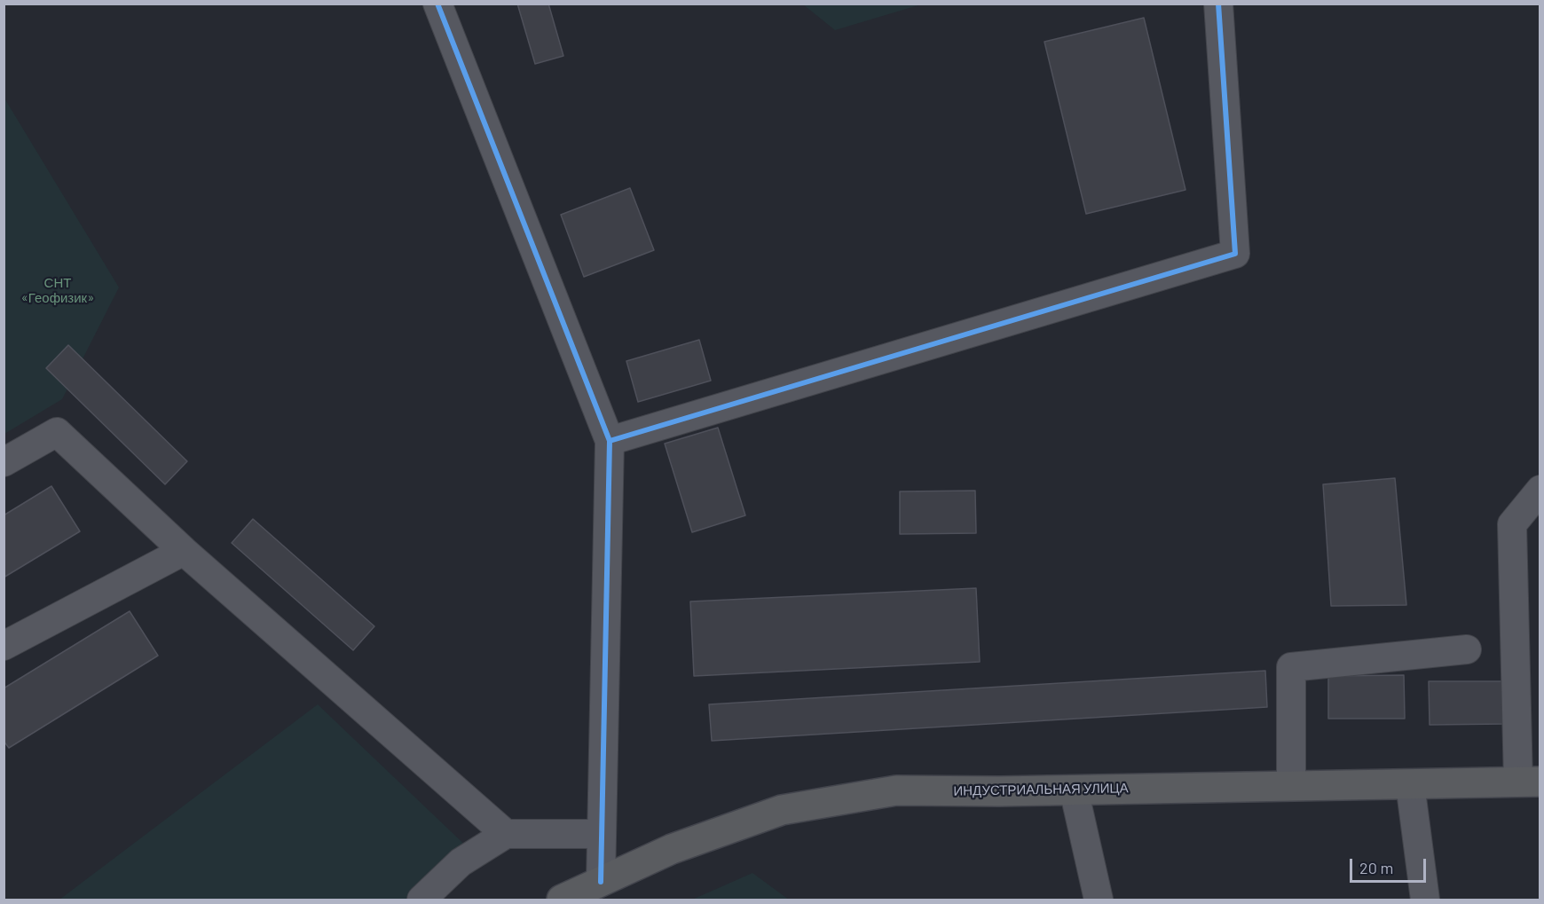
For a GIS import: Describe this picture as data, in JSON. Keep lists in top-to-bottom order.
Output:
{
  "streets": {
    "highway": ["ИНДУСТРИАЛЬНАЯ УЛИЦА"]
  },
  "parks": ["СНТ «Геофизик»"],
  "scale_bar": "20 m"
}
